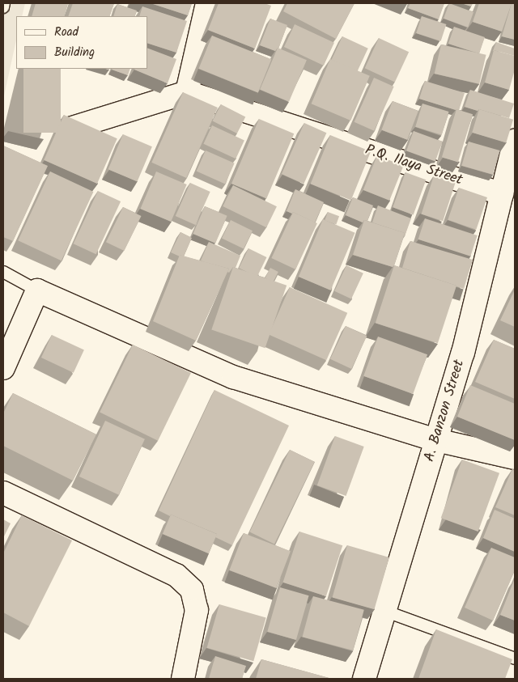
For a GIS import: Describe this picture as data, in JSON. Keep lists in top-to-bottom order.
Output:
{
  "streets": {
    "street": ["P.Q. Ilaya Street", "A. Banzon Street"]
  },
  "crossings": [
    ["P.Q. Ilaya Street", "A. Banzon Street"]
  ],
  "legend": ["Road", "Building"]
}
